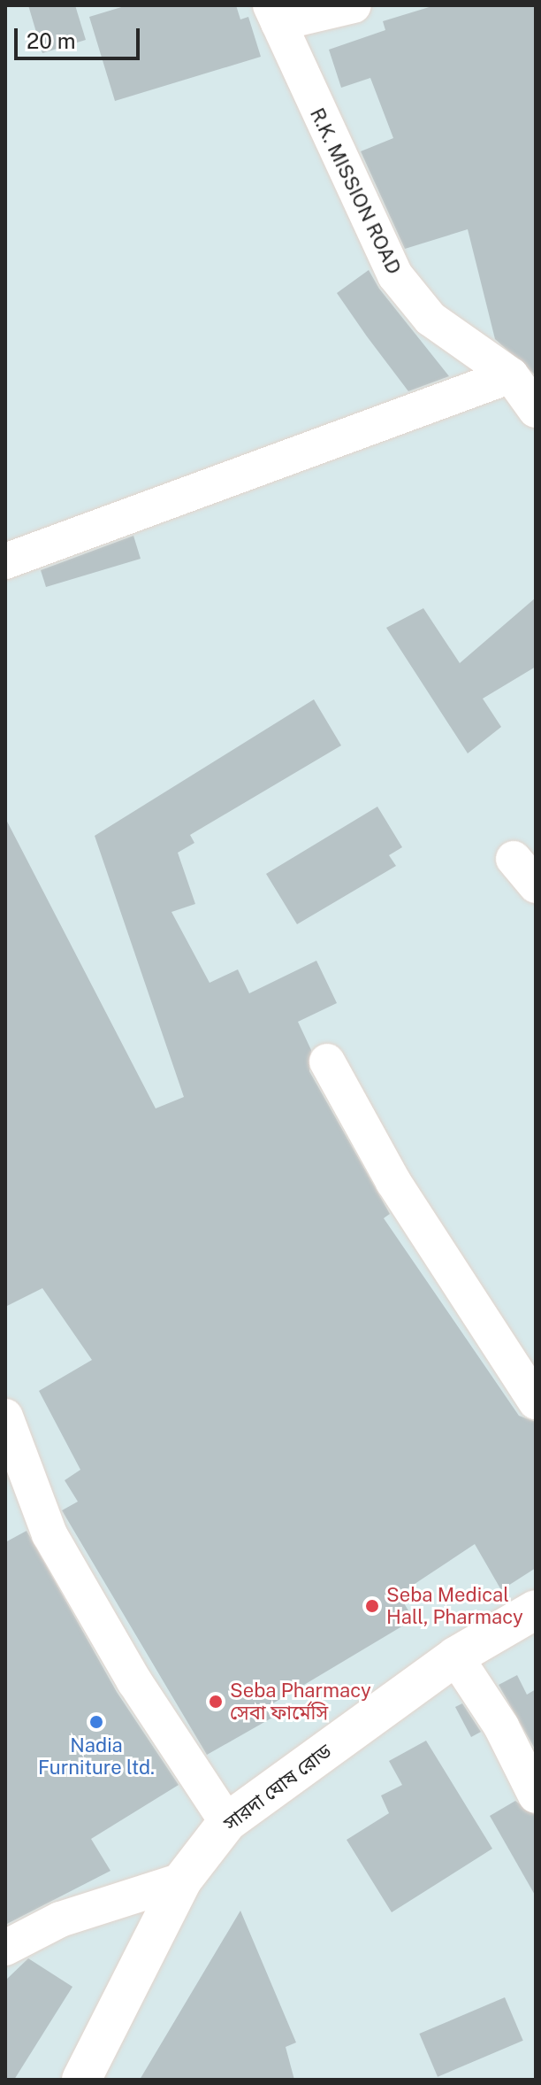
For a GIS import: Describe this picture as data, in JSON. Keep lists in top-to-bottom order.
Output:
{
  "streets": {
    "main road": ["সারদা ঘোষ রোড"],
    "street": ["R.K. MISSION ROAD"]
  },
  "places": ["Seba Medical Hall, Pharmacy", "Seba Pharmacy সেবা ফার্মেসি", "Nadia Furniture ltd."],
  "scale_bar": "20 m"
}
